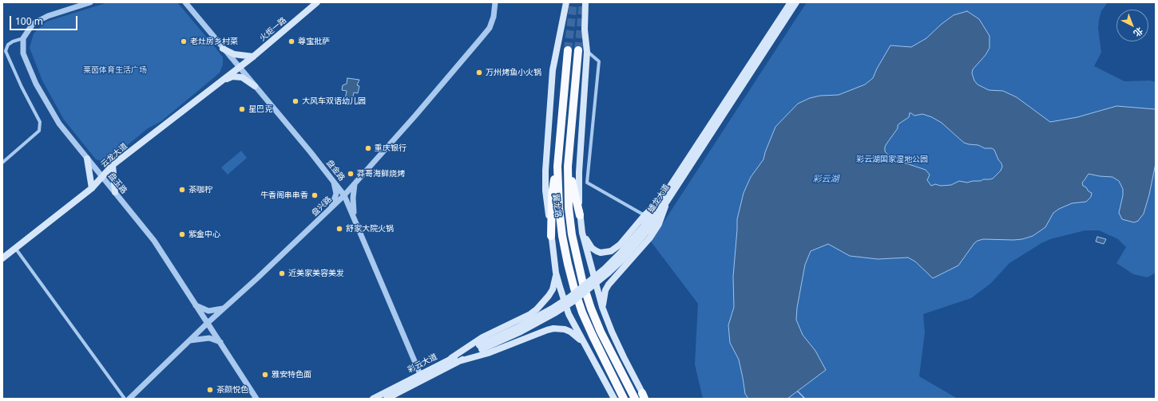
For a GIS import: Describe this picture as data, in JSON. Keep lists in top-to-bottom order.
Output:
{
  "streets": {
    "highway": ["翼龙路"],
    "main road": [
      "火炬一路",
      "云龙大道",
      "蟠龙大道",
      "彩云大道"
    ],
    "street": ["盘金路", "盘玉路", "盘兴路"]
  },
  "crossings": [
    ["火炬一路", "云龙大道"],
    ["火炬一路", "盘金路"],
    ["云龙大道", "盘金路"],
    ["云龙大道", "盘玉路"],
    ["盘金路", "盘兴路"],
    ["盘金路", "彩云大道"],
    ["盘玉路", "盘兴路"],
    ["蟠龙大道", "彩云大道"]
  ],
  "water": ["彩云湖"],
  "parks": ["莱茵体育生活广场", "彩云湖国家湿地公园"],
  "places": [
    "老灶房乡村菜",
    "尊宝批萨",
    "万州烤鱼小火锅",
    "大风车双语幼儿园",
    "星巴克",
    "重庆银行",
    "莽哥海鲜烧烤",
    "茶咖柠",
    "牛香阁串串香",
    "舒家大院火锅",
    "紫金中心",
    "近美家美容美发",
    "雅安特色面",
    "茶颜悦色"
  ],
  "scale_bar": "100 m",
  "north": "bottom right"
}
